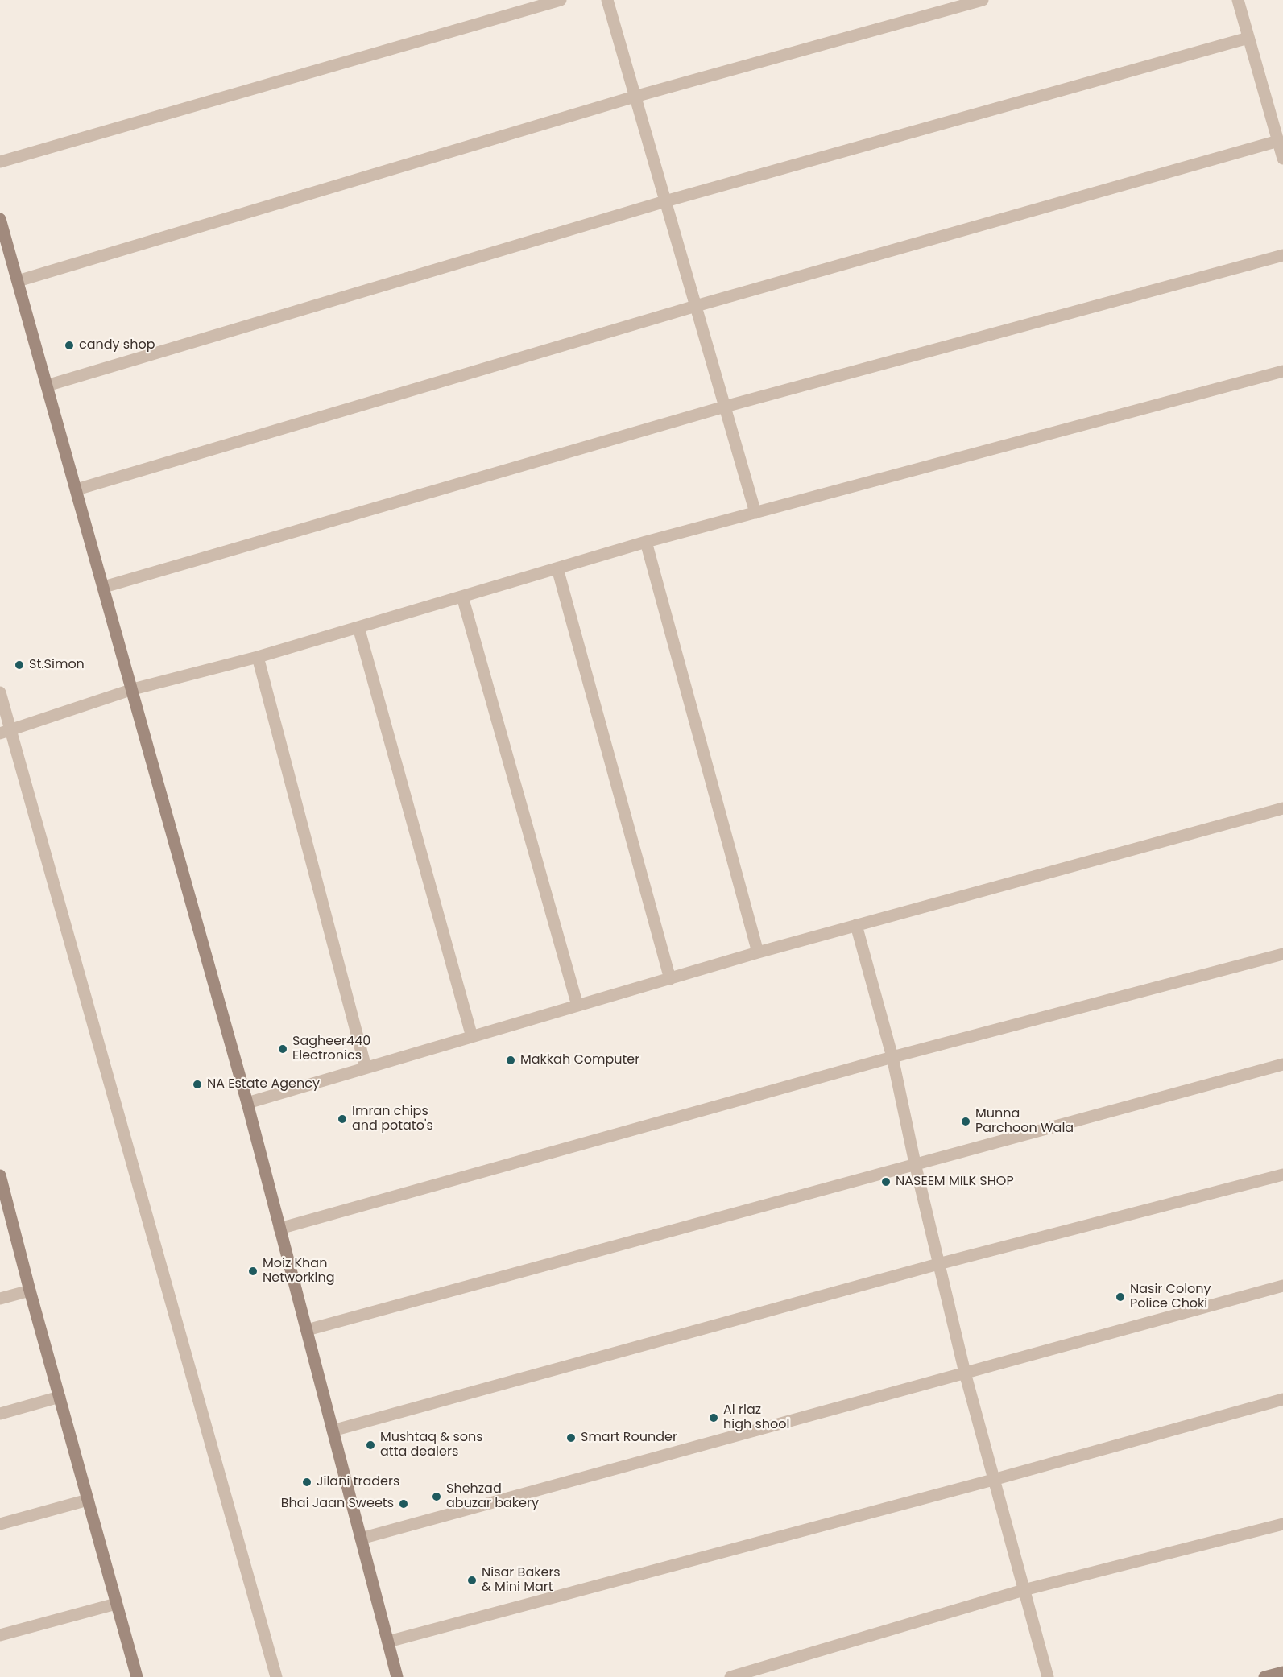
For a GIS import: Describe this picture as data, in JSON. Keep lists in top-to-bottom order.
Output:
{
  "places": [
    "candy shop",
    "St.Simon",
    "Sagheer440 Electronics",
    "Makkah Computer",
    "NA Estate Agency",
    "Imran chips and potato's",
    "Munna Parchoon Wala",
    "NASEEM MILK SHOP",
    "Moiz Khan Networking",
    "Nasir Colony Police Choki",
    "Al riaz high shool",
    "Smart Rounder",
    "Mushtaq & sons atta dealers",
    "Jilani traders",
    "Shehzad abuzar bakery",
    "Bhai Jaan Sweets",
    "Nisar Bakers & Mini Mart"
  ]
}
